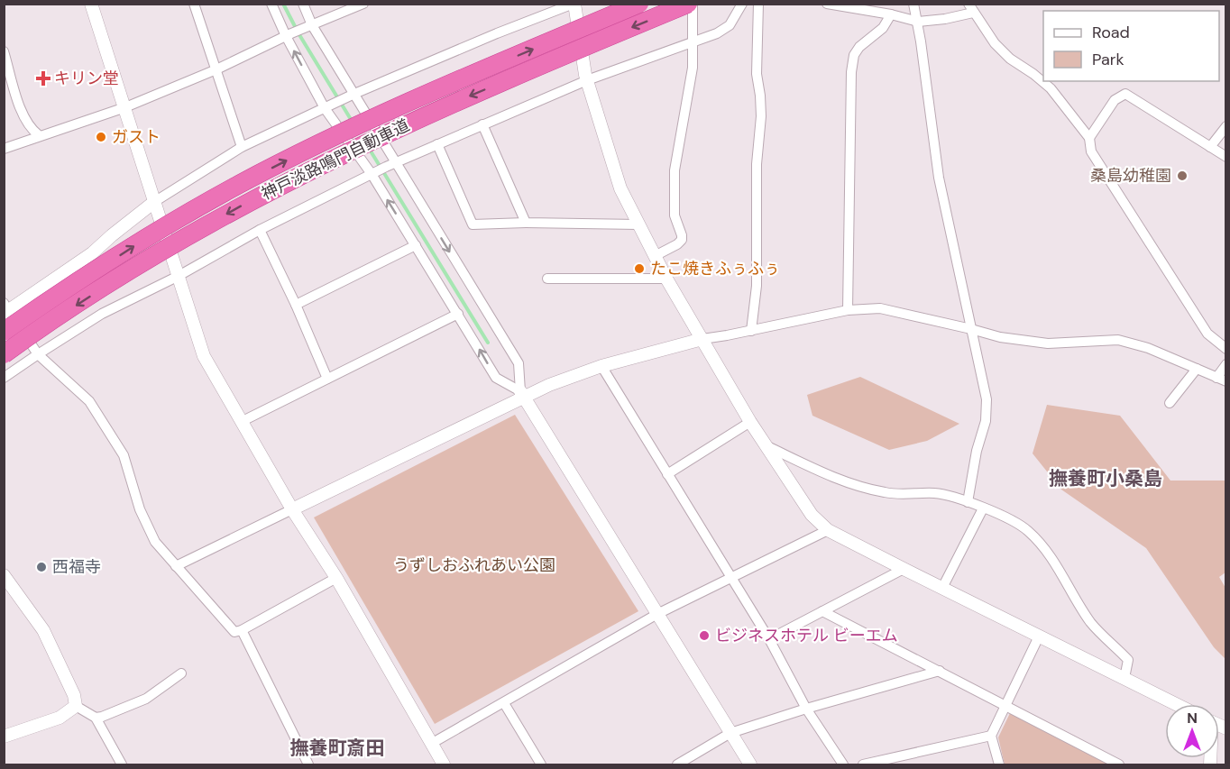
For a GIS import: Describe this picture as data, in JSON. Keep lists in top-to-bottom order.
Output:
{
  "streets": {
    "highway": ["神戸淡路鳴門自動車道"]
  },
  "districts": ["撫養町小桑島", "撫養町斎田"],
  "parks": ["うずしおふれあい公園"],
  "places": {
    "health": ["キリン堂"],
    "other": [
      "ガスト",
      "桑島幼稚園",
      "たこ焼きふぅふぅ",
      "西福寺",
      "ビジネスホテル ビーエム"
    ]
  },
  "legend": ["Road", "Park"],
  "north": "top"
}
